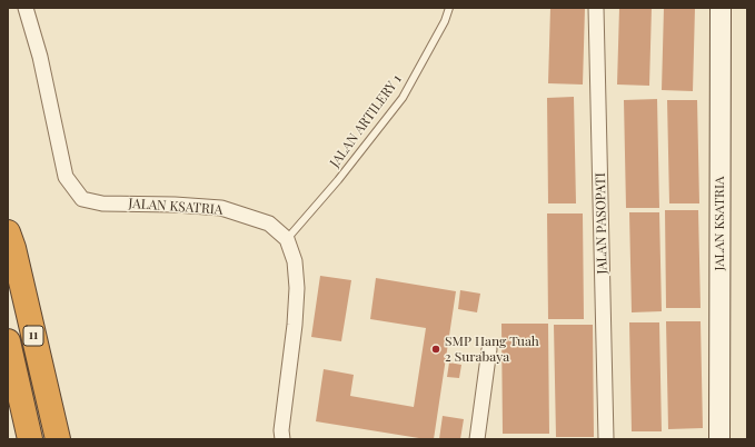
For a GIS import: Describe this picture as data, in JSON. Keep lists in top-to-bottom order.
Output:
{
  "streets": {
    "highway": ["11"],
    "street": ["JALAN KSATRIA", "JALAN PASOPATI"],
    "lane": ["JALAN ARTILERY 1"]
  },
  "crossings": [
    ["JALAN ARTILERY 1", "JALAN KSATRIA"]
  ],
  "places": ["SMP Hang Tuah 2 Surabaya"]
}
